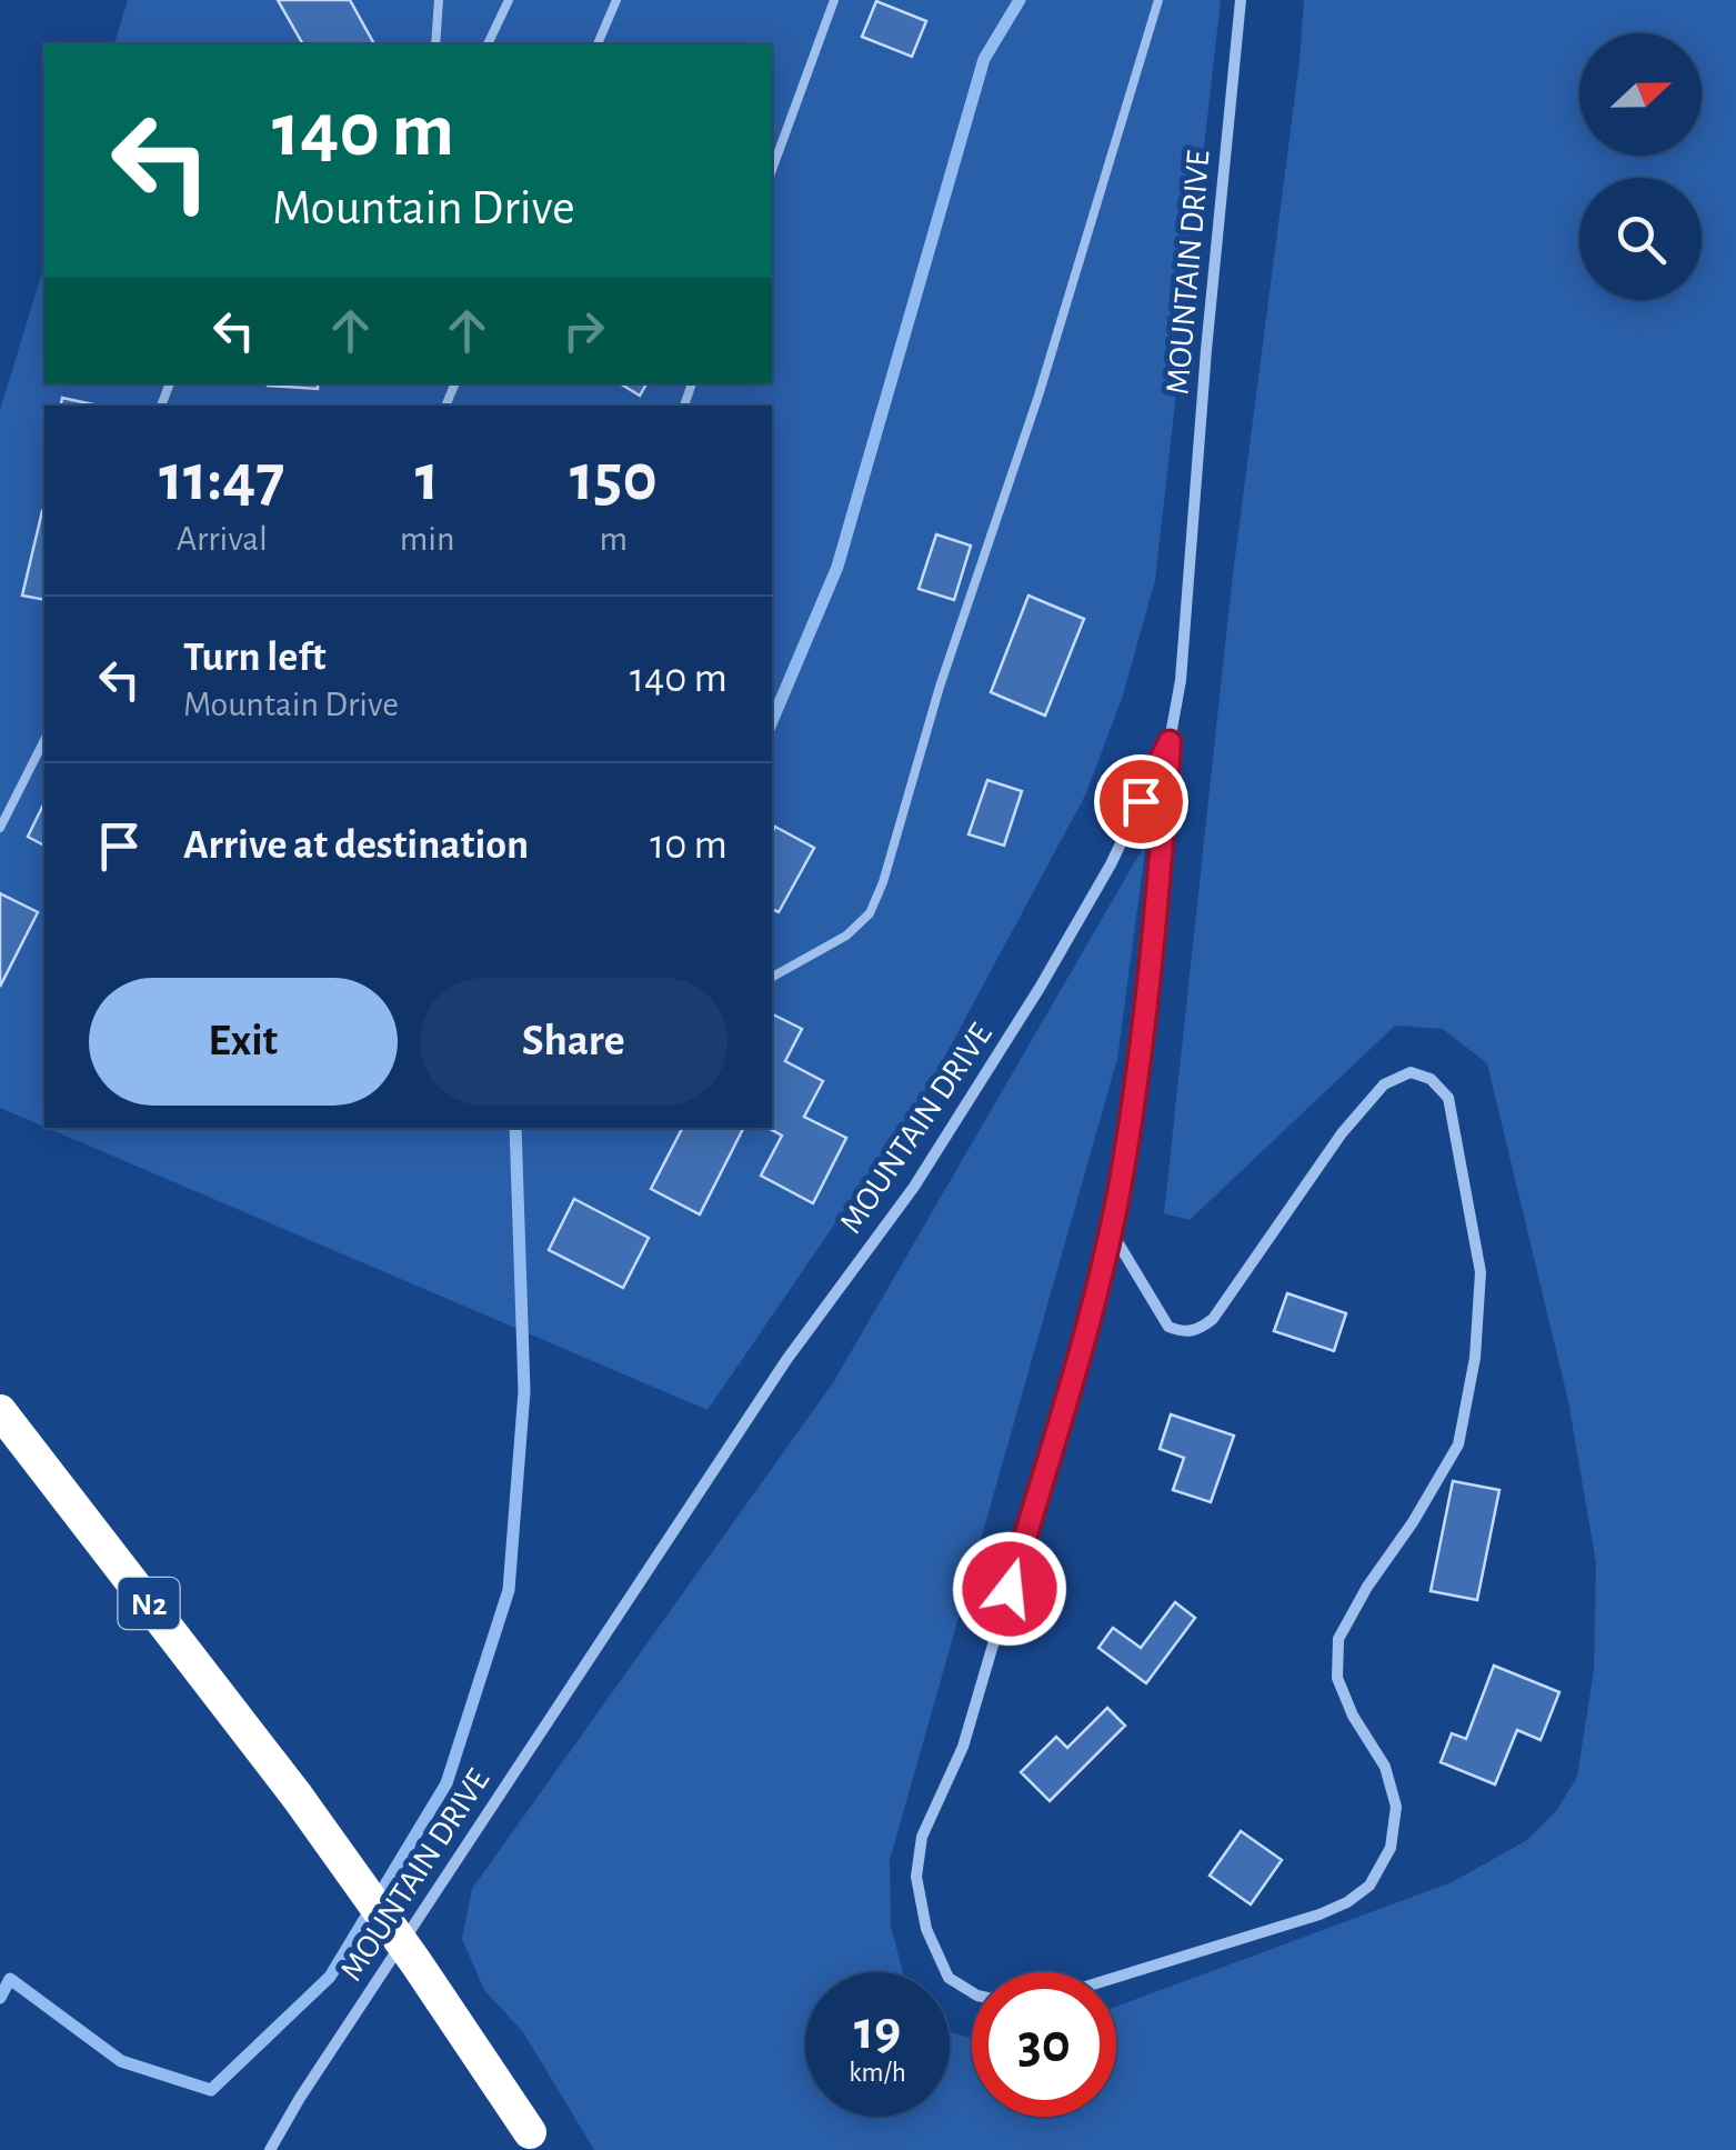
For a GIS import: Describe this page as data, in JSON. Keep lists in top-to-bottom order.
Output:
{
  "streets": {
    "highway": ["N2"],
    "street": ["MOUNTAIN DRIVE"]
  },
  "north": "right",
  "page": {
    "turn": ["140 m", "Mountain Drive"],
    "eta": [
      "11:47",
      "Arrival",
      "1",
      "min",
      "150",
      "m"
    ],
    "list": [
      {
        "name": "Turn left",
        "note": "Mountain Drive",
        "value": "140 m"
      },
      {
        "name": "Arrive at destination",
        "value": "10 m"
      }
    ],
    "buttons": ["Exit", "Share"],
    "speed": "19 km/h",
    "limit": "30"
  }
}
